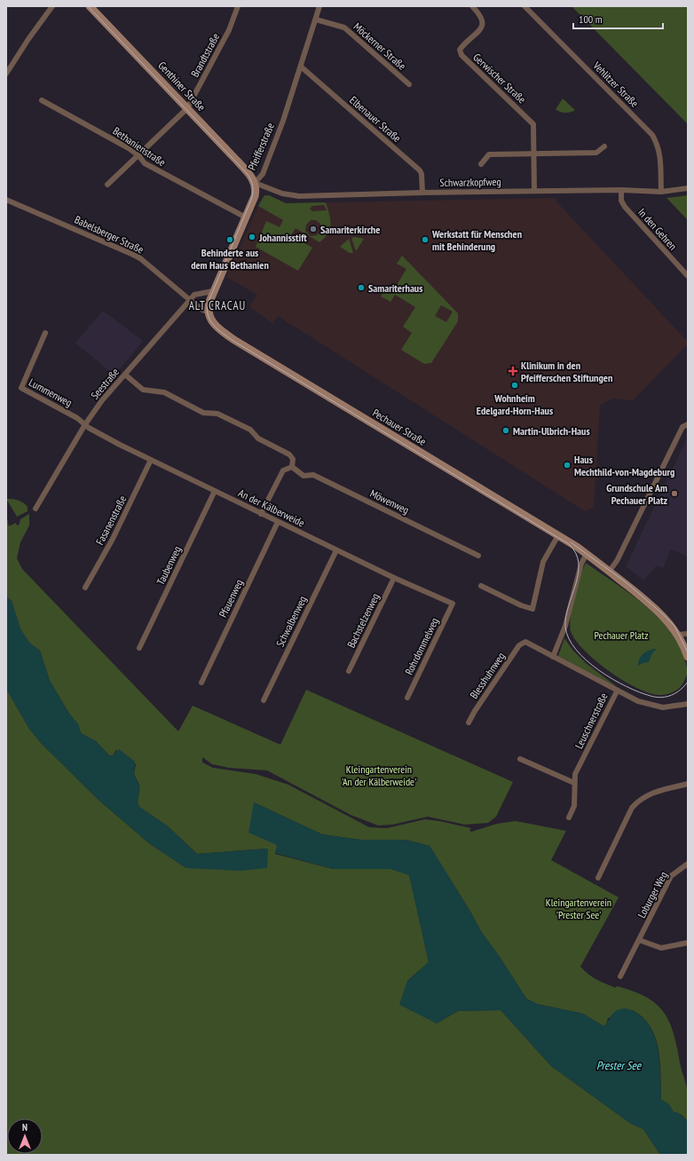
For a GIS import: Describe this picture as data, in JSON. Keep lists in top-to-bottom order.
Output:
{
  "streets": {
    "main road": ["Genthiner Straße", "Pfeifferstraße", "Pechauer Straße"],
    "street": [
      "Möckerner Straße",
      "Brandtstraße",
      "Gerwischer Straße",
      "Vehlitzer Straße",
      "Elbenauer Straße",
      "Bethanienstraße",
      "Schwarzkopfweg",
      "In den Gehren",
      "Babelsberger Straße",
      "Seestraße",
      "Lummenweg",
      "Möwenweg",
      "An der Kälberweide",
      "Fasanenstraße",
      "Taubenweg",
      "Pfauenweg",
      "Bachstelzenweg",
      "Schwalbenweg",
      "Rohrdommelweg",
      "Blesshuhnweg",
      "Leuschnerstraße",
      "Loburger Weg"
    ]
  },
  "crossings": [
    ["Möckerner Straße", "Pfeifferstraße"],
    ["Brandtstraße", "Genthiner Straße"],
    ["Brandtstraße", "Bethanienstraße"],
    ["Gerwischer Straße", "Schwarzkopfweg"],
    ["Vehlitzer Straße", "Schwarzkopfweg"],
    ["Genthiner Straße", "Pfeifferstraße"],
    ["Genthiner Straße", "Schwarzkopfweg"],
    ["Elbenauer Straße", "Pfeifferstraße"],
    ["Elbenauer Straße", "Schwarzkopfweg"],
    ["Bethanienstraße", "Pfeifferstraße"],
    ["Pfeifferstraße", "Schwarzkopfweg"],
    ["Pfeifferstraße", "Pechauer Straße"],
    ["Schwarzkopfweg", "In den Gehren"],
    ["Babelsberger Straße", "Seestraße"],
    ["Seestraße", "Lummenweg"],
    ["Seestraße", "An der Kälberweide"],
    ["Lummenweg", "An der Kälberweide"],
    ["An der Kälberweide", "Fasanenstraße"],
    ["An der Kälberweide", "Taubenweg"],
    ["An der Kälberweide", "Pfauenweg"],
    ["An der Kälberweide", "Bachstelzenweg"],
    ["An der Kälberweide", "Schwalbenweg"],
    ["An der Kälberweide", "Rohrdommelweg"],
    ["Blesshuhnweg", "Leuschnerstraße"]
  ],
  "districts": ["ALT CRACAU"],
  "water": ["Prester See"],
  "parks": ["Pechauer Platz", "Kleingartenverein 'An der Kälberweide'", "Kleingartenverein 'Prester See'"],
  "places": {
    "other": [
      "Samariterkirche",
      "Johannisstift",
      "Behinderte aus dem Haus Bethanien",
      "Werkstatt für Menschen mit Behinderung",
      "Samariterhaus",
      "Wohnheim Edelgard-Horn-Haus",
      "Martin-Ulbrich-Haus",
      "Haus Mechthild-von-Magdeburg",
      "Grundschule Am Pechauer Platz"
    ],
    "health": ["Klinikum in den Pfeifferschen Stiftungen"]
  },
  "scale_bar": "100 m",
  "north": "top"
}
